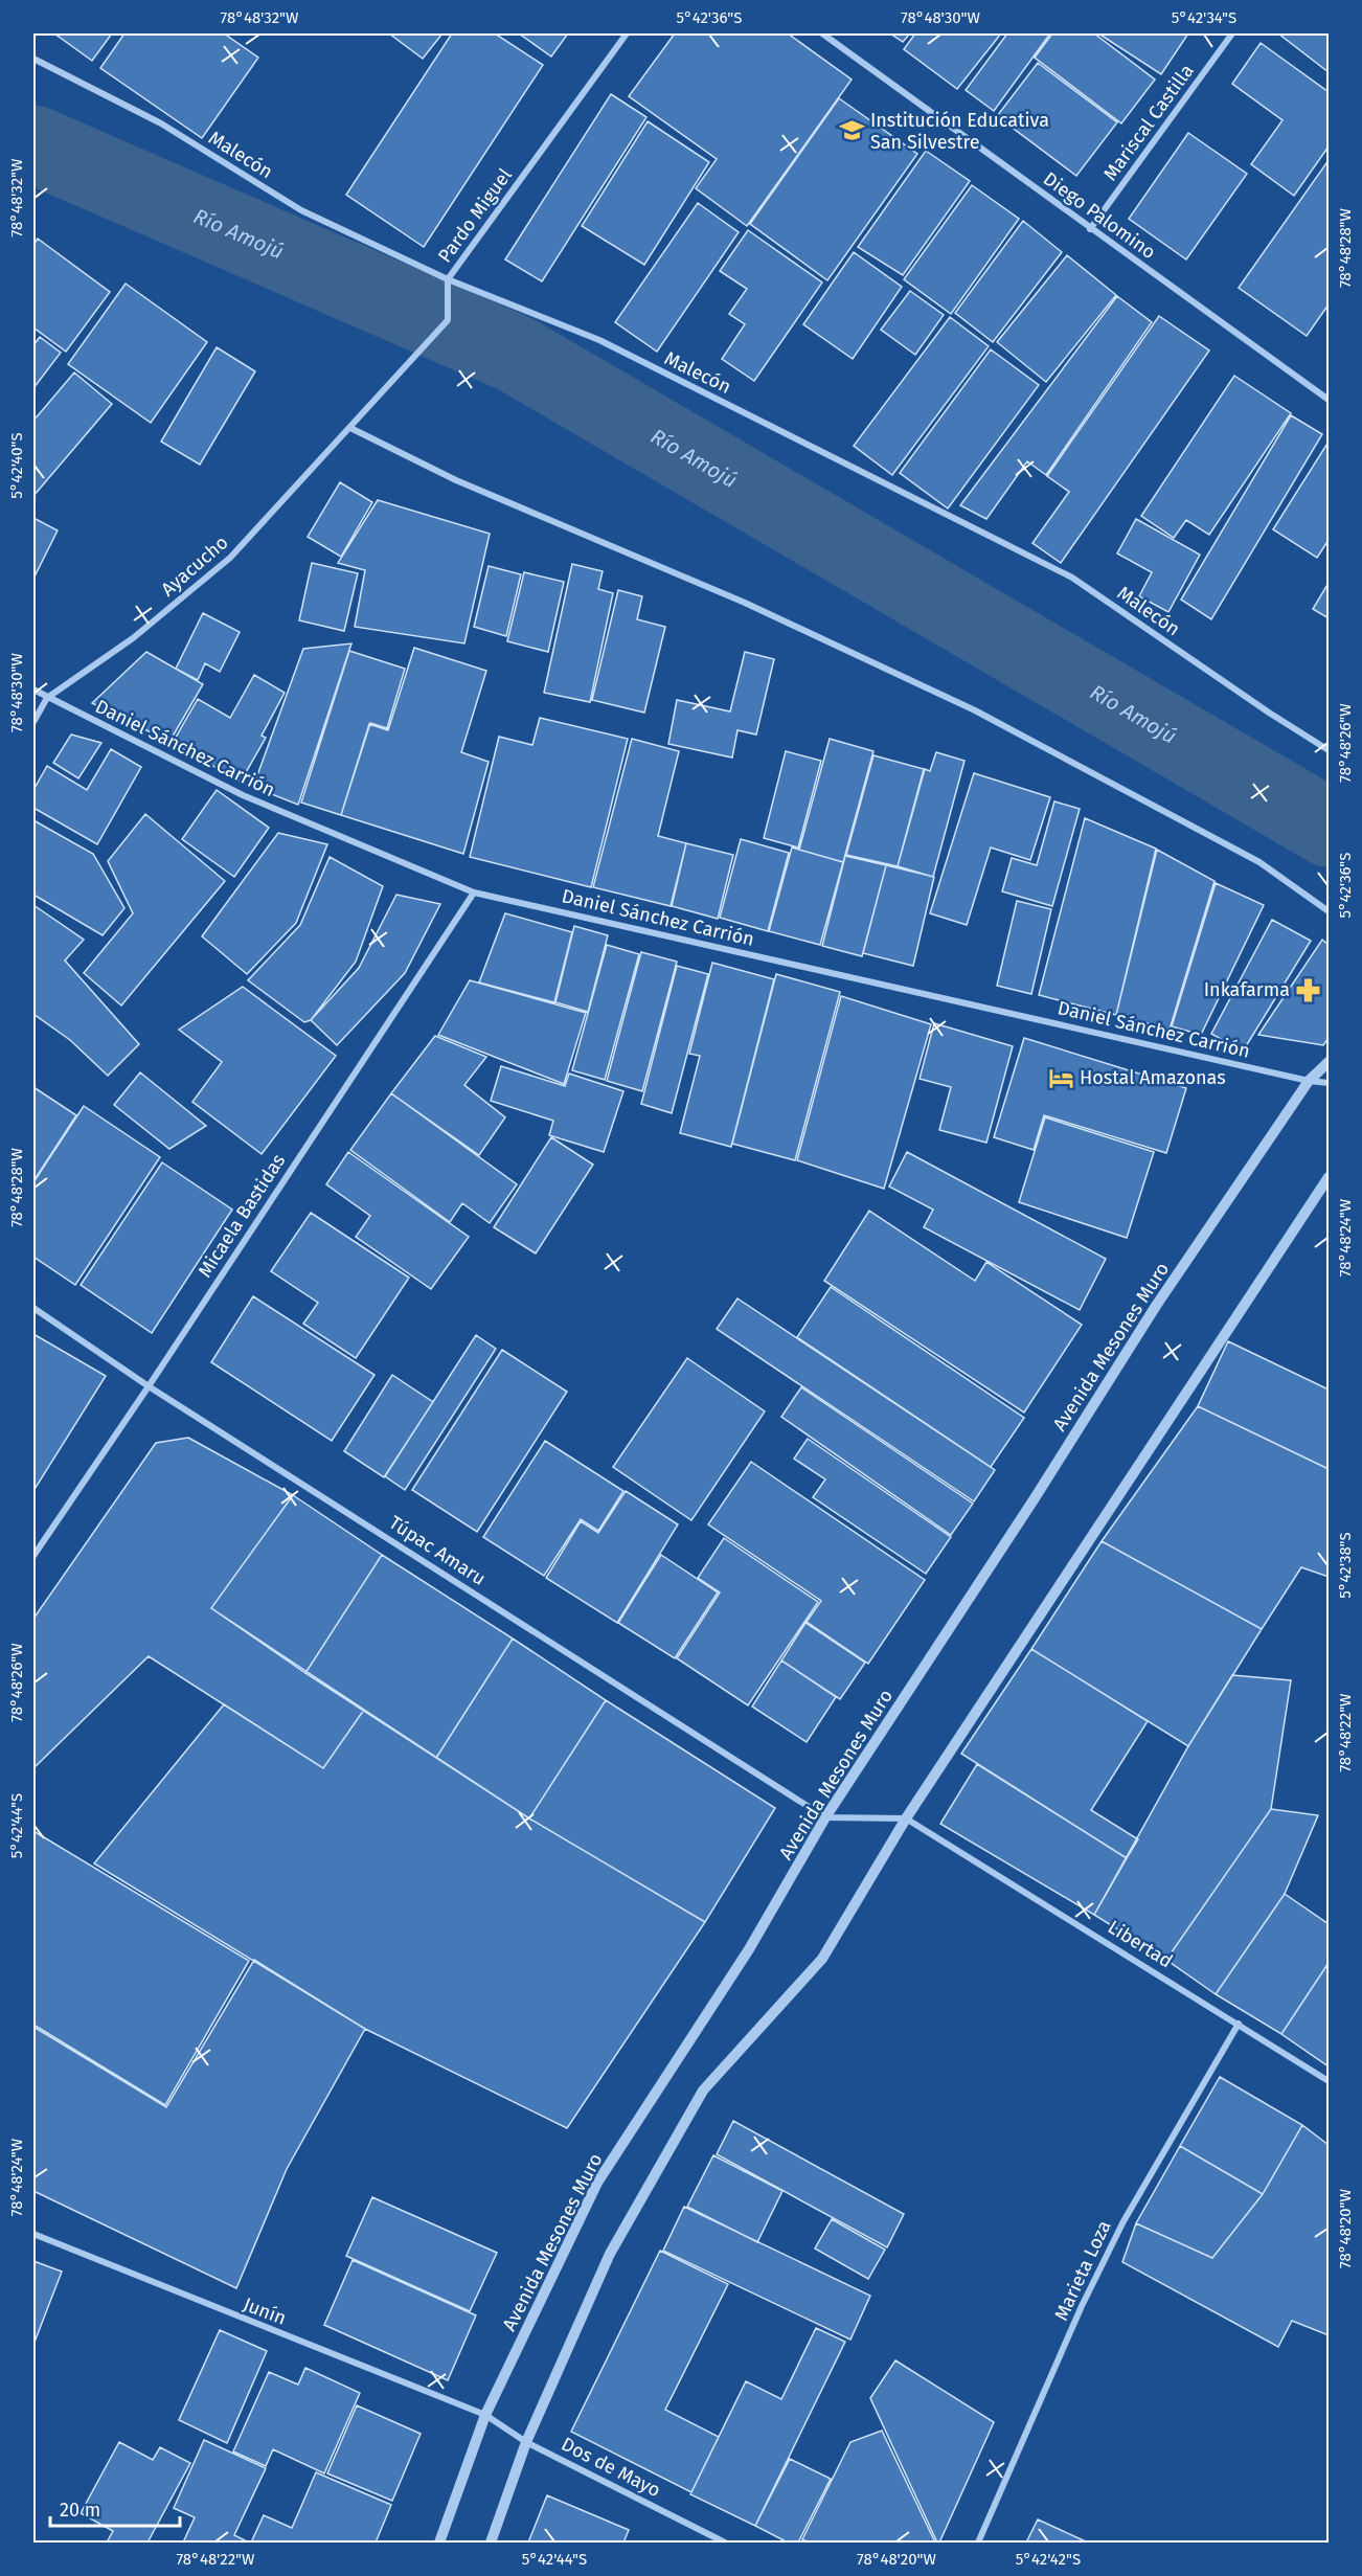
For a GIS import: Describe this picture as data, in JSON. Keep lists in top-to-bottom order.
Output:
{
  "streets": {
    "street": [
      "Mariscal Castilla",
      "Malecón",
      "Pardo Miguel",
      "Diego Palomino",
      "Ayacucho",
      "Daniel Sánchez Carrión",
      "Micaela Bastidas",
      "Avenida Mesones Muro",
      "Túpac Amaru",
      "Libertad",
      "Marieta Loza",
      "Junín",
      "Dos de Mayo"
    ]
  },
  "crossings": [
    ["Mariscal Castilla", "Diego Palomino"],
    ["Malecón", "Pardo Miguel"],
    ["Pardo Miguel", "Ayacucho"],
    ["Ayacucho", "Daniel Sánchez Carrión"],
    ["Daniel Sánchez Carrión", "Micaela Bastidas"],
    ["Daniel Sánchez Carrión", "Avenida Mesones Muro"],
    ["Micaela Bastidas", "Túpac Amaru"],
    ["Avenida Mesones Muro", "Túpac Amaru"],
    ["Avenida Mesones Muro", "Junín"],
    ["Avenida Mesones Muro", "Dos de Mayo"],
    ["Libertad", "Marieta Loza"],
    ["Junín", "Dos de Mayo"]
  ],
  "water": ["Río Amojú"],
  "places": {
    "school or university": ["Institución Educativa San Silvestre"],
    "pharmacy": ["Inkafarma"],
    "hotel": ["Hostal Amazonas"]
  },
  "scale_bar": "20 m",
  "coordinates": [
    "78°48'32\"W",
    "5°42'36\"S",
    "78°48'30\"W",
    "5°42'34\"S",
    "78°48'28\"W",
    "5°42'40\"S",
    "78°48'26\"W",
    "78°48'24\"W",
    "5°42'38\"S",
    "78°48'22\"W",
    "5°42'44\"S",
    "78°48'20\"W",
    "5°42'42\"S"
  ]
}
